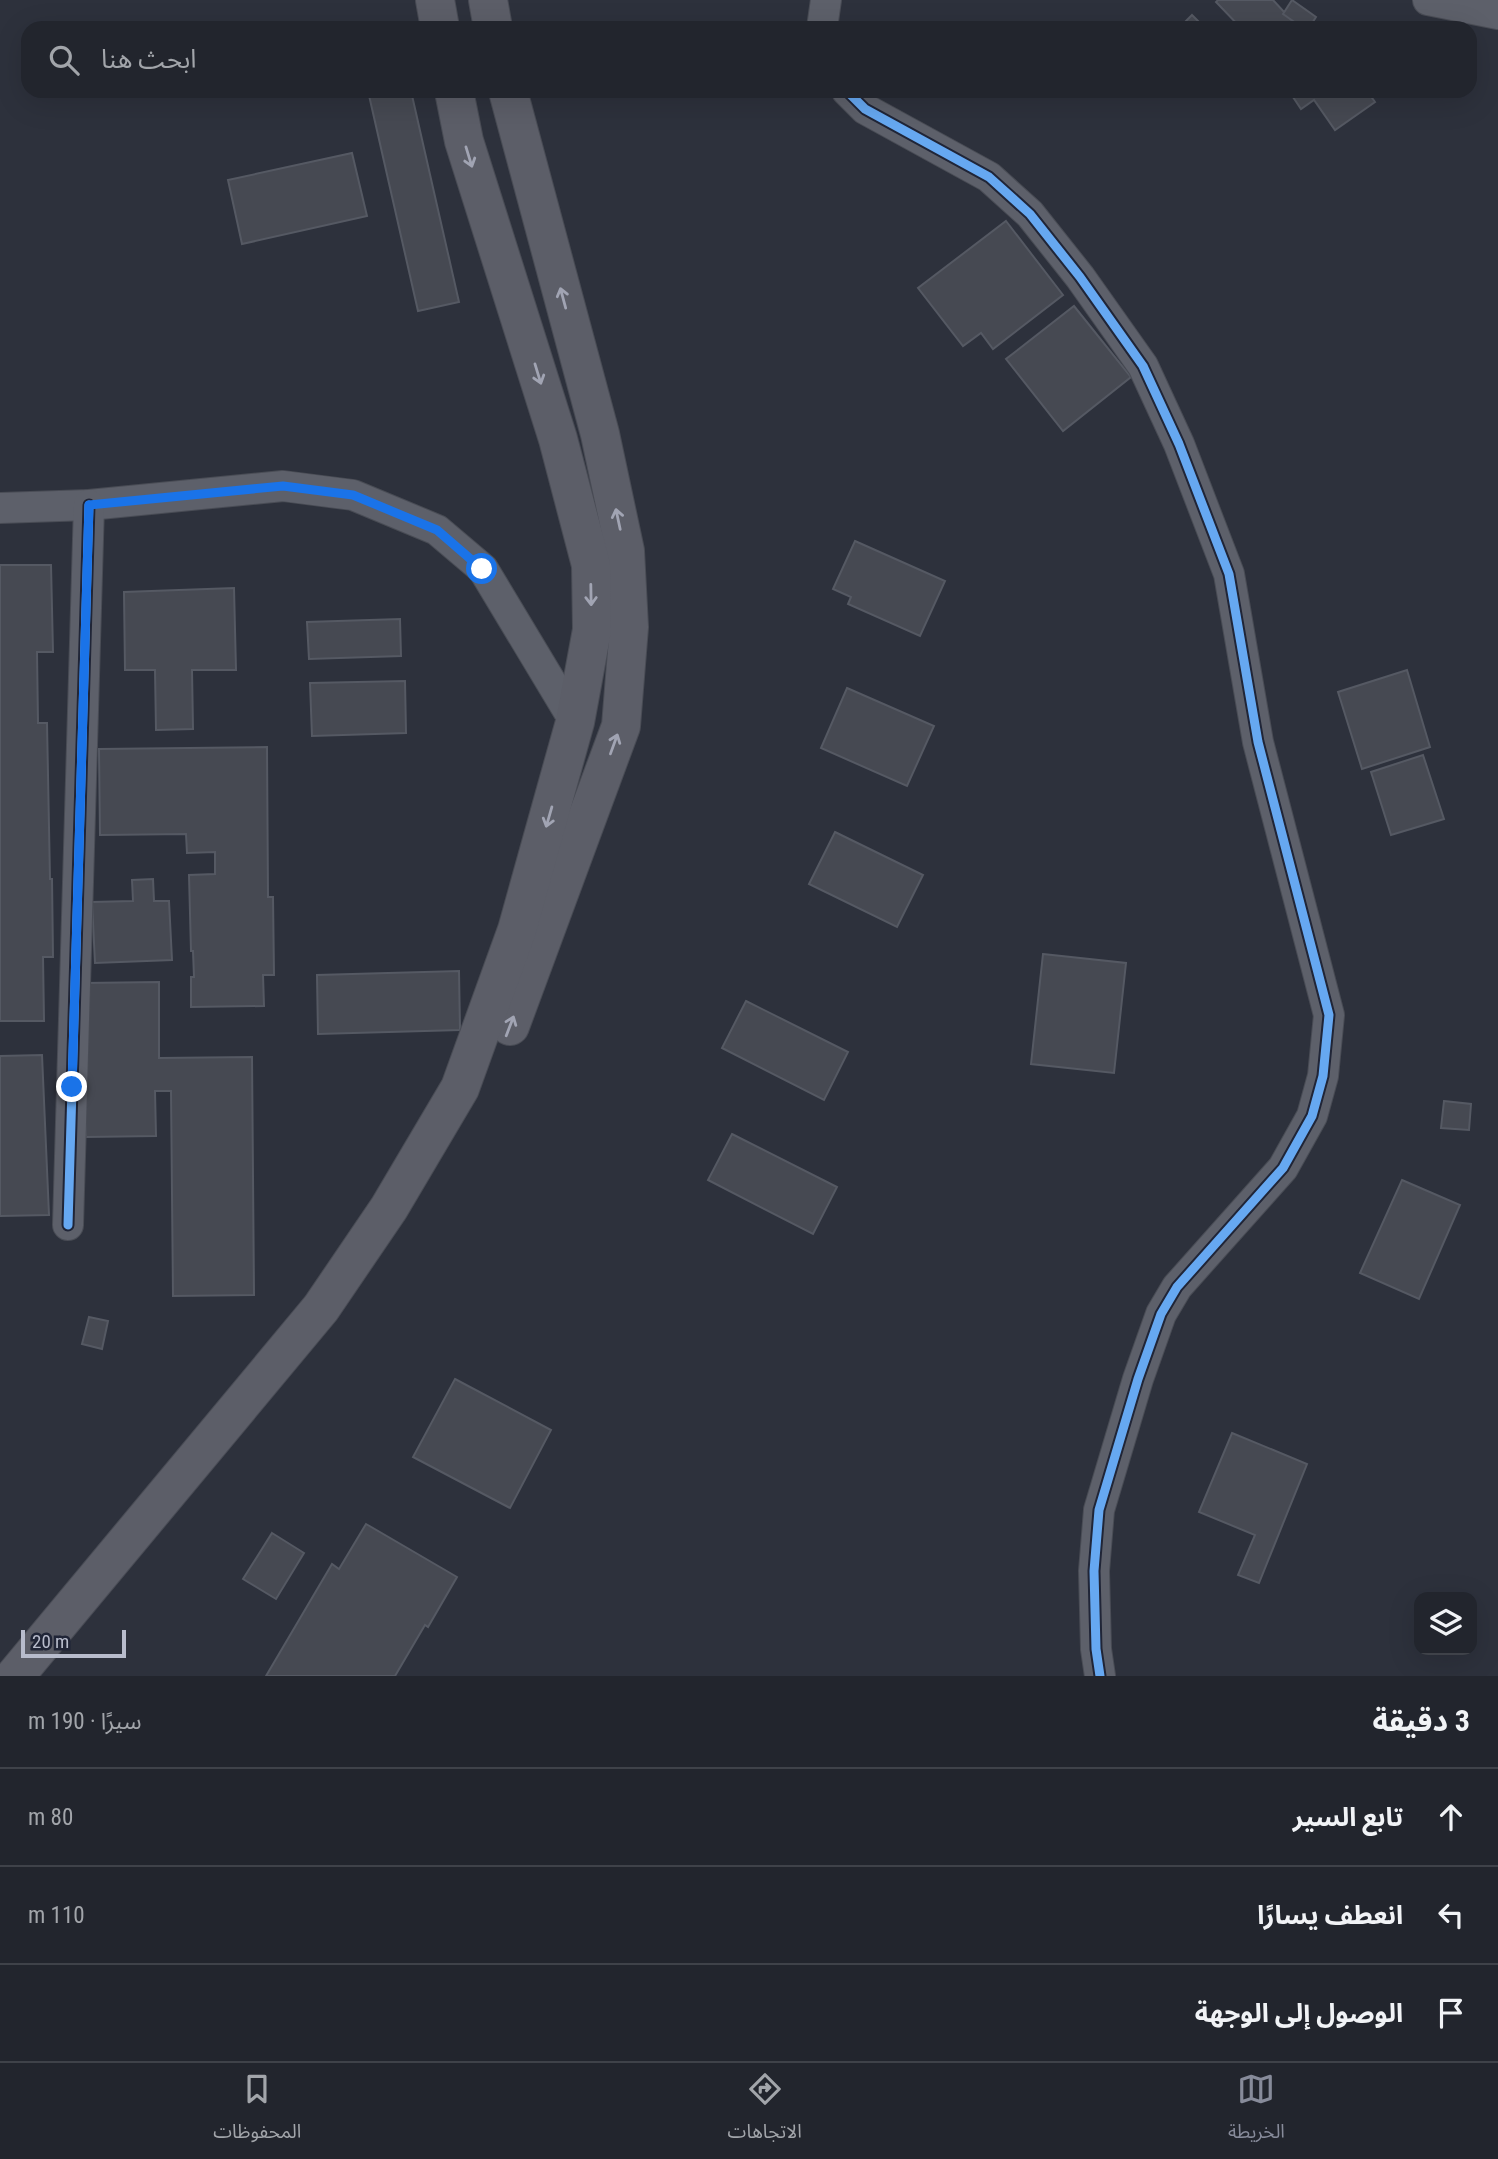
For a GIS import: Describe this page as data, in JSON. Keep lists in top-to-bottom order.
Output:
{
  "scale_bar": "20 m",
  "page": {
    "search": "ابحث هنا",
    "scale": "20 m",
    "heading": ["3 دقيقة", "سيرًا · 190 m"],
    "list": [
      ["تابع السير", "80 m"],
      ["انعطف يسارًا", "110 m"],
      "الوصول إلى الوجهة"
    ],
    "nav": ["الخريطة", "الاتجاهات", "المحفوظات"]
  }
}
